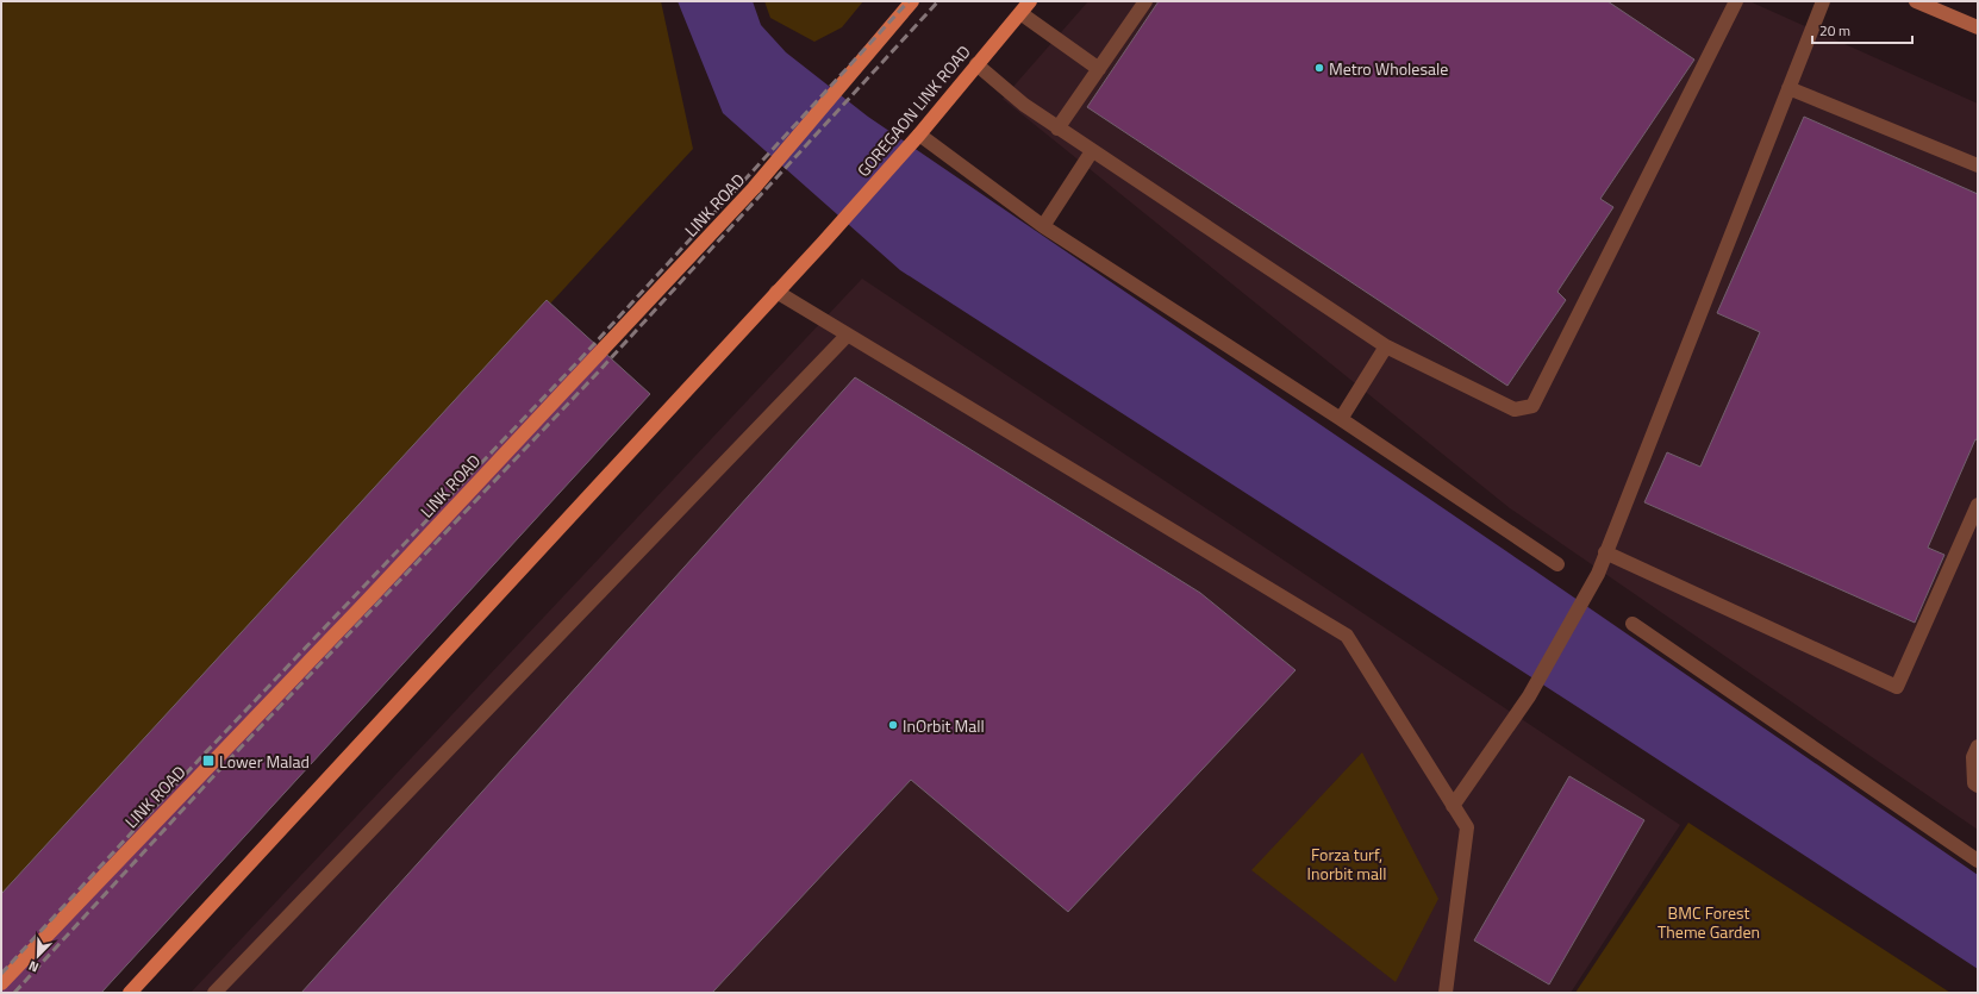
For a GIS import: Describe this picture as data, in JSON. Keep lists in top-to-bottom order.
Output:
{
  "streets": {
    "main road": ["GOREGAON LINK ROAD", "LINK ROAD"]
  },
  "parks": ["Forza turf, Inorbit mall", "BMC Forest Theme Garden"],
  "places": {
    "other": ["Metro Wholesale", "InOrbit Mall"],
    "transit": ["Lower Malad"]
  },
  "scale_bar": "20 m",
  "north": "bottom left"
}
